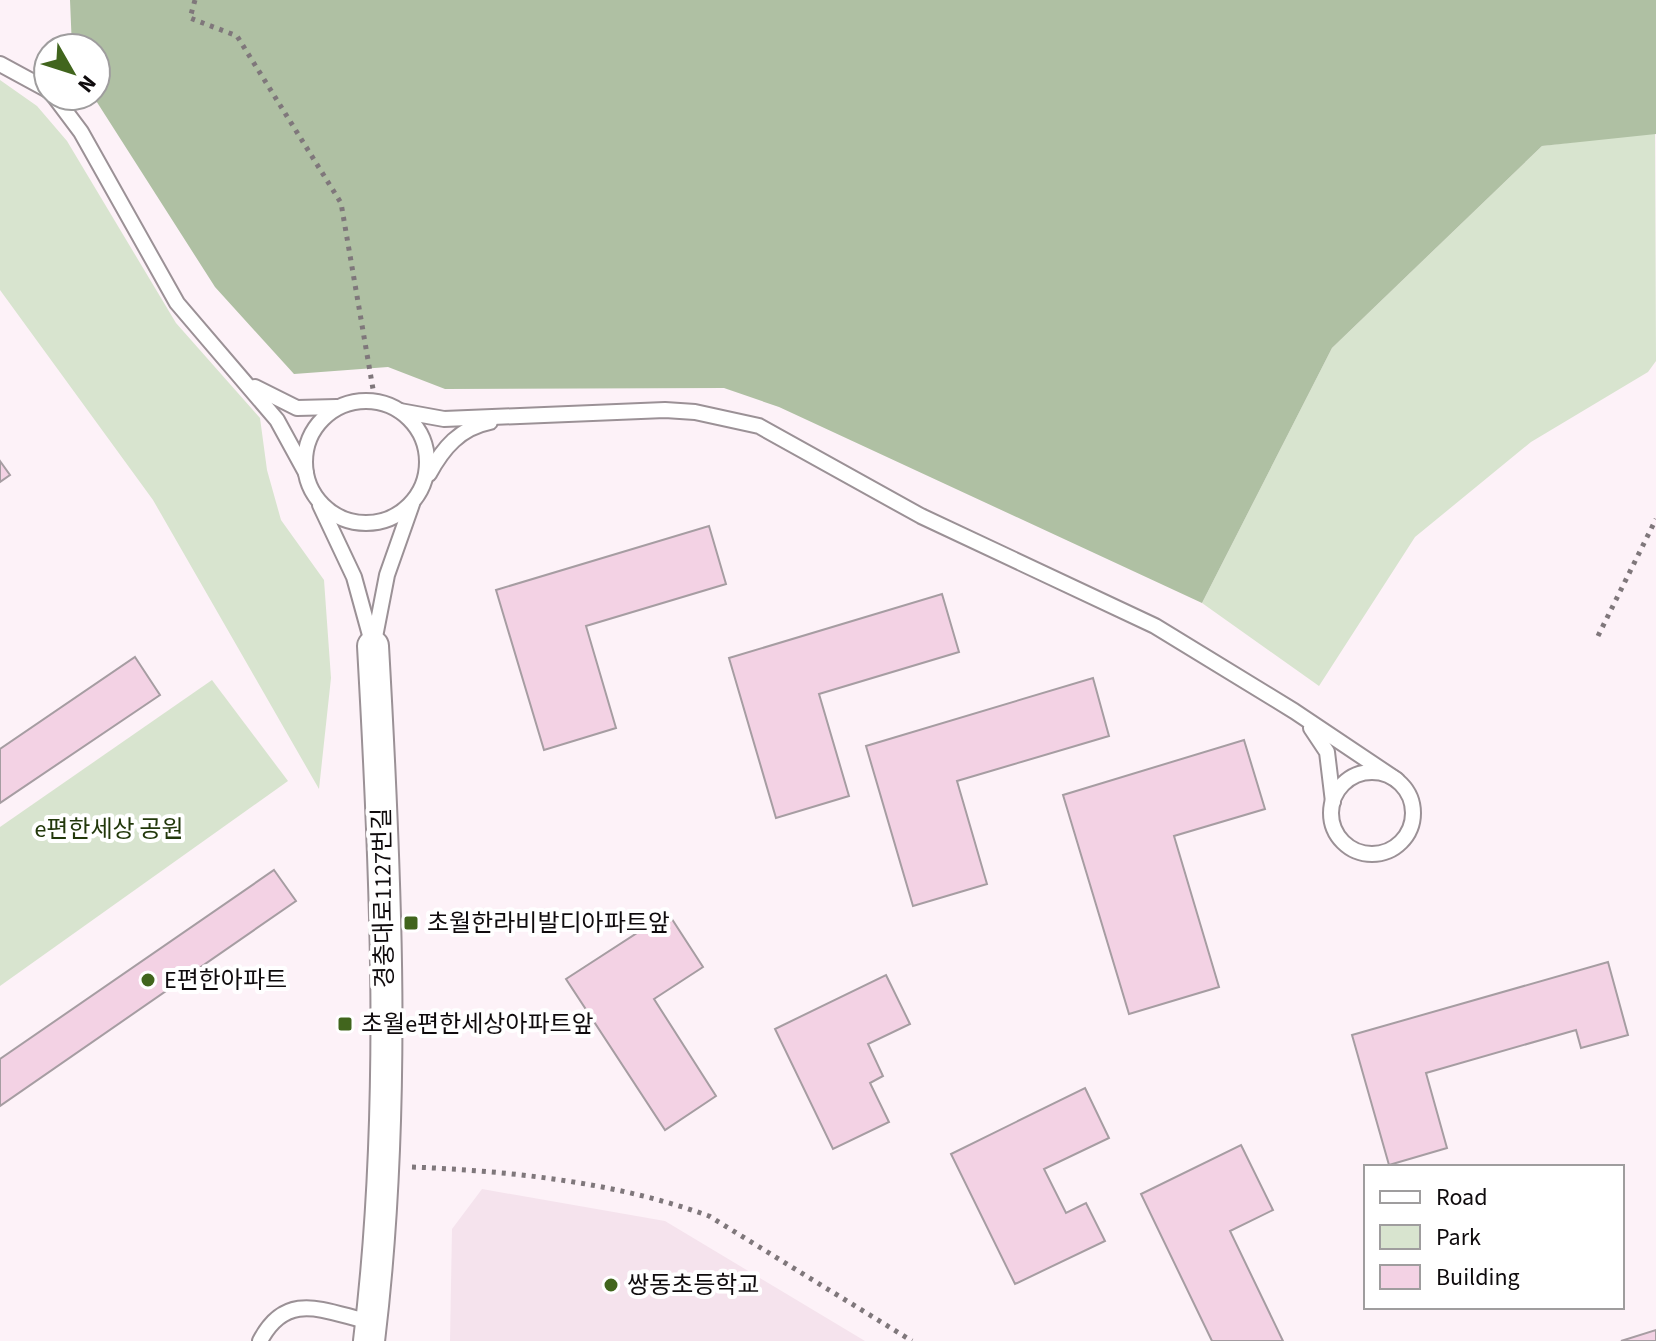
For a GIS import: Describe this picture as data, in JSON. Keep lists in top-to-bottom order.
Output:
{
  "streets": {
    "street": ["경충대로1127번길"]
  },
  "parks": ["e편한세상 공원"],
  "places": {
    "transit": ["초월한라비발디아파트앞", "초월e편한세상아파트앞"],
    "other": ["E편한아파트", "쌍동초등학교"]
  },
  "legend": ["Road", "Park", "Building"],
  "north": "bottom right"
}
